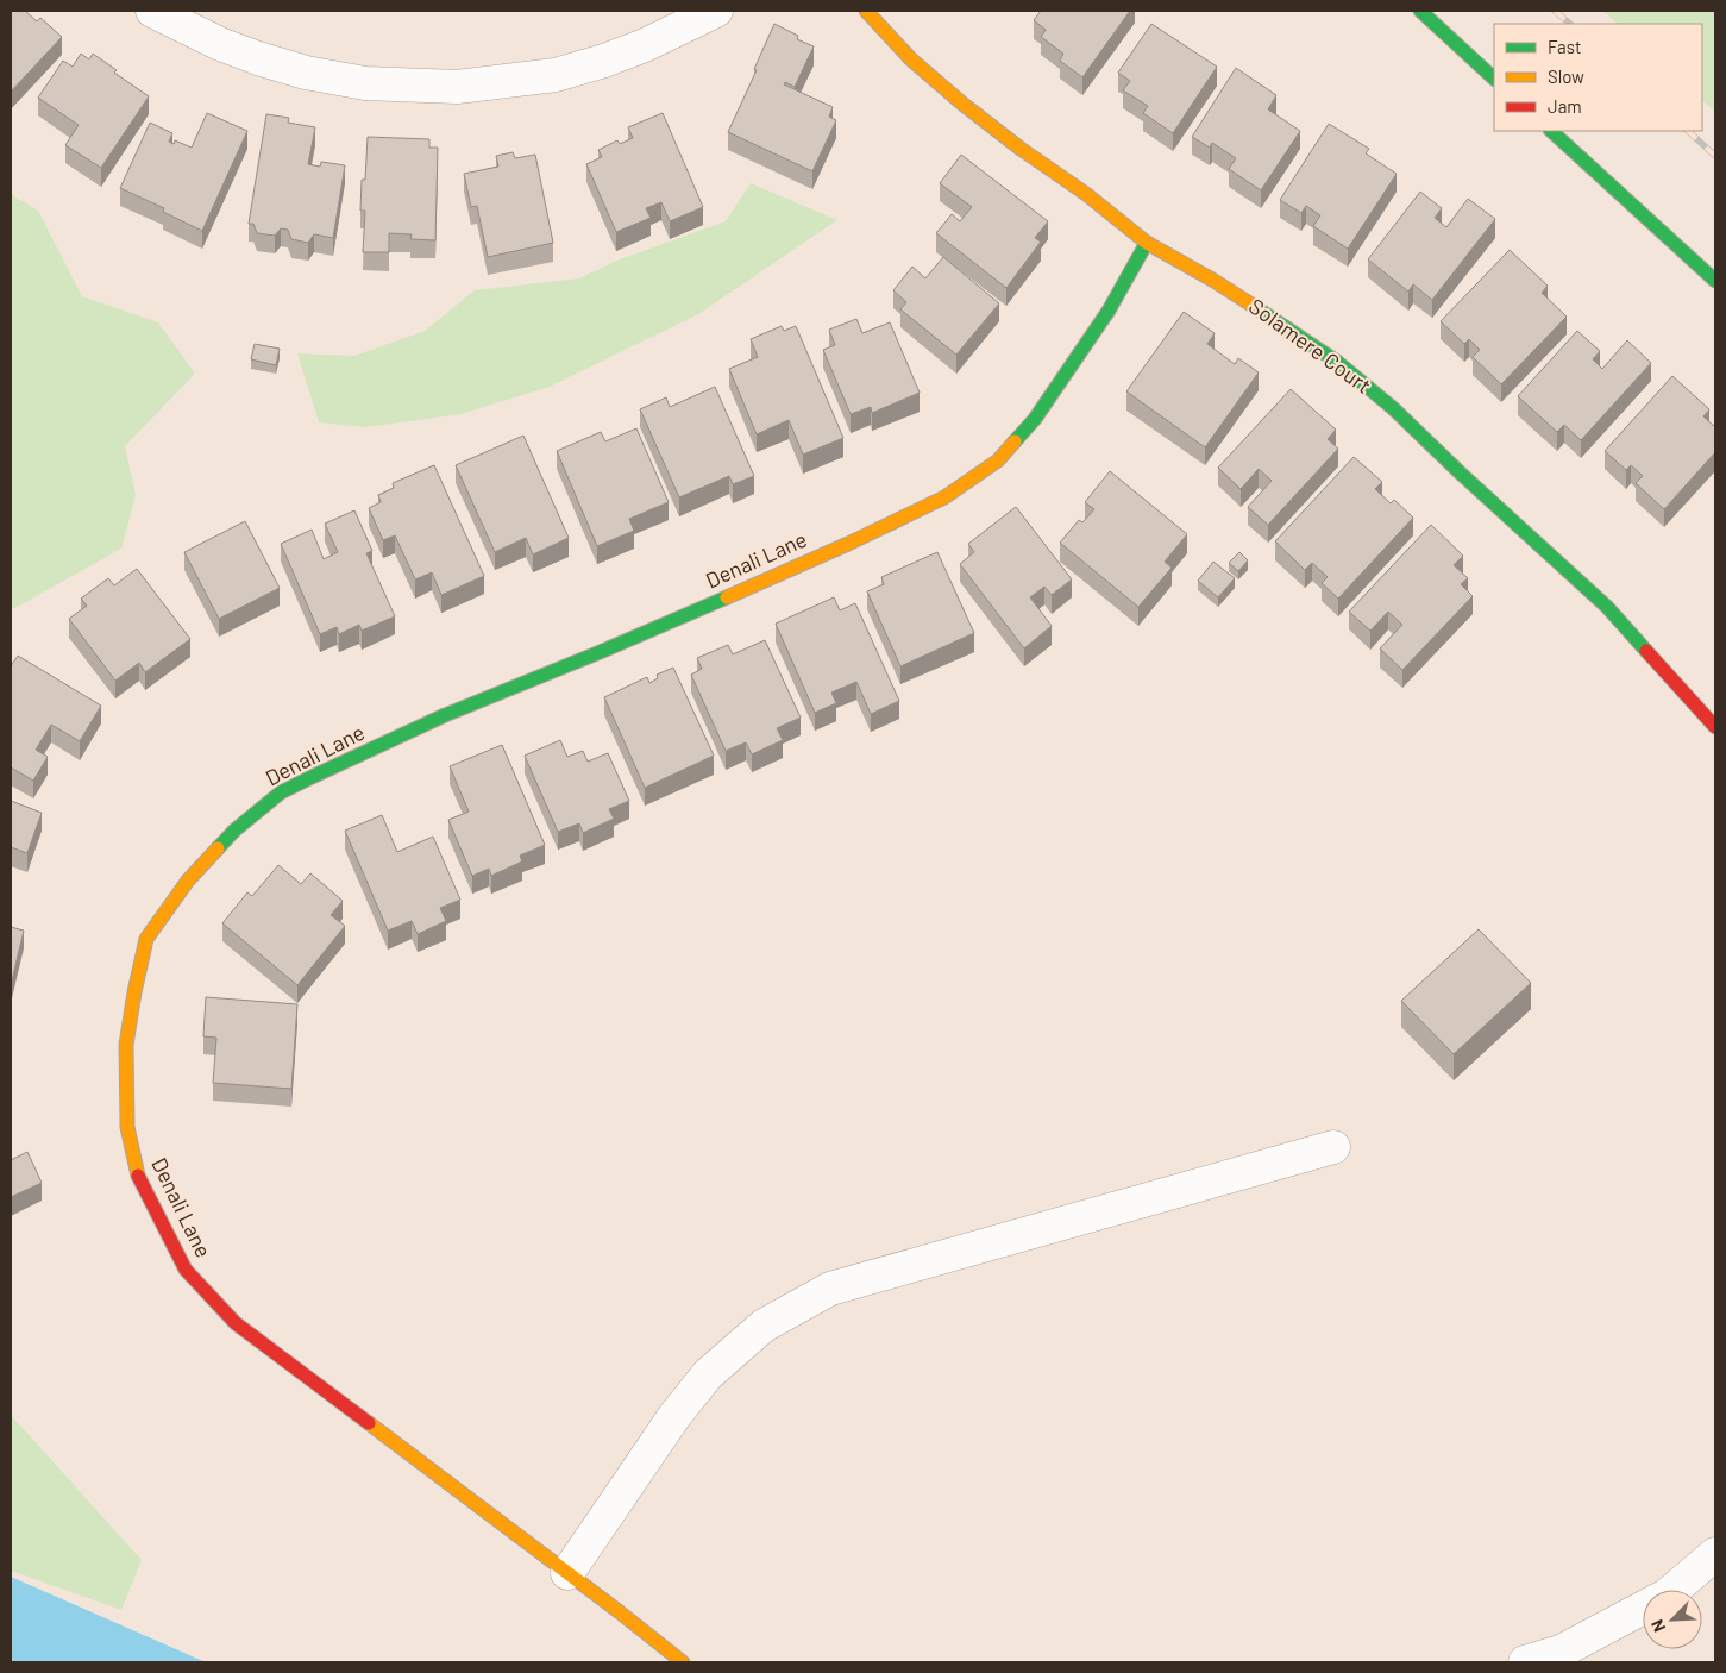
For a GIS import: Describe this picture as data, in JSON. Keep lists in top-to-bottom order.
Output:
{
  "streets": {
    "street": ["Solamere Court", "Denali Lane"]
  },
  "crossings": [
    ["Solamere Court", "Denali Lane"]
  ],
  "legend": ["Fast", "Slow", "Jam"],
  "north": "bottom left"
}
